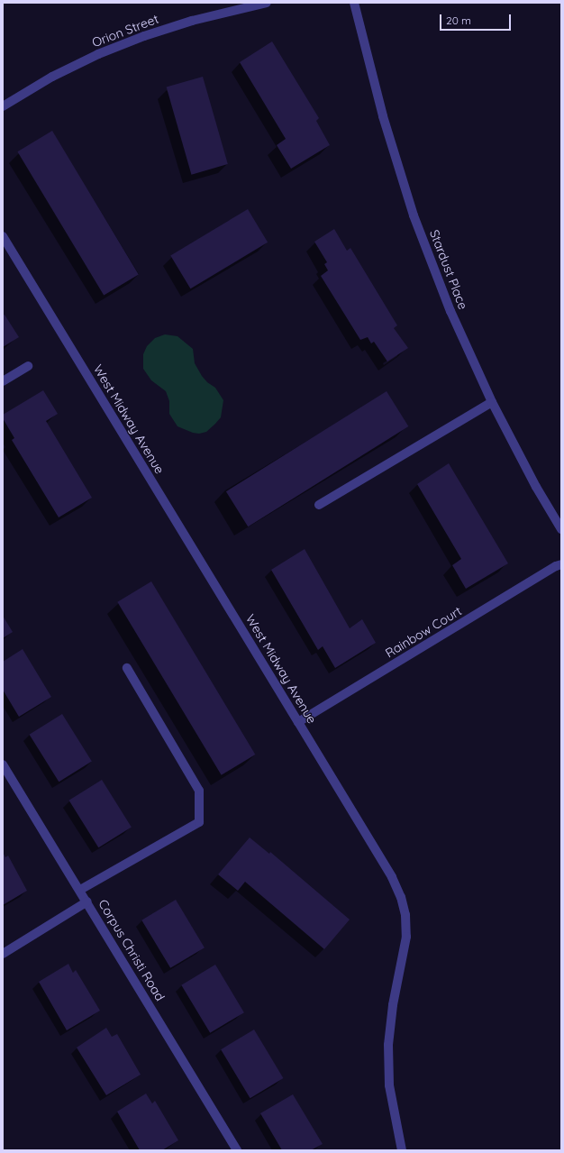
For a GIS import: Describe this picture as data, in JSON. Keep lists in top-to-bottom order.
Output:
{
  "streets": {
    "street": [
      "Orion Street",
      "Stardust Place",
      "West Midway Avenue",
      "Rainbow Court",
      "Corpus Christi Road"
    ]
  },
  "crossings": [
    ["West Midway Avenue", "Rainbow Court"]
  ],
  "scale_bar": "20 m"
}
